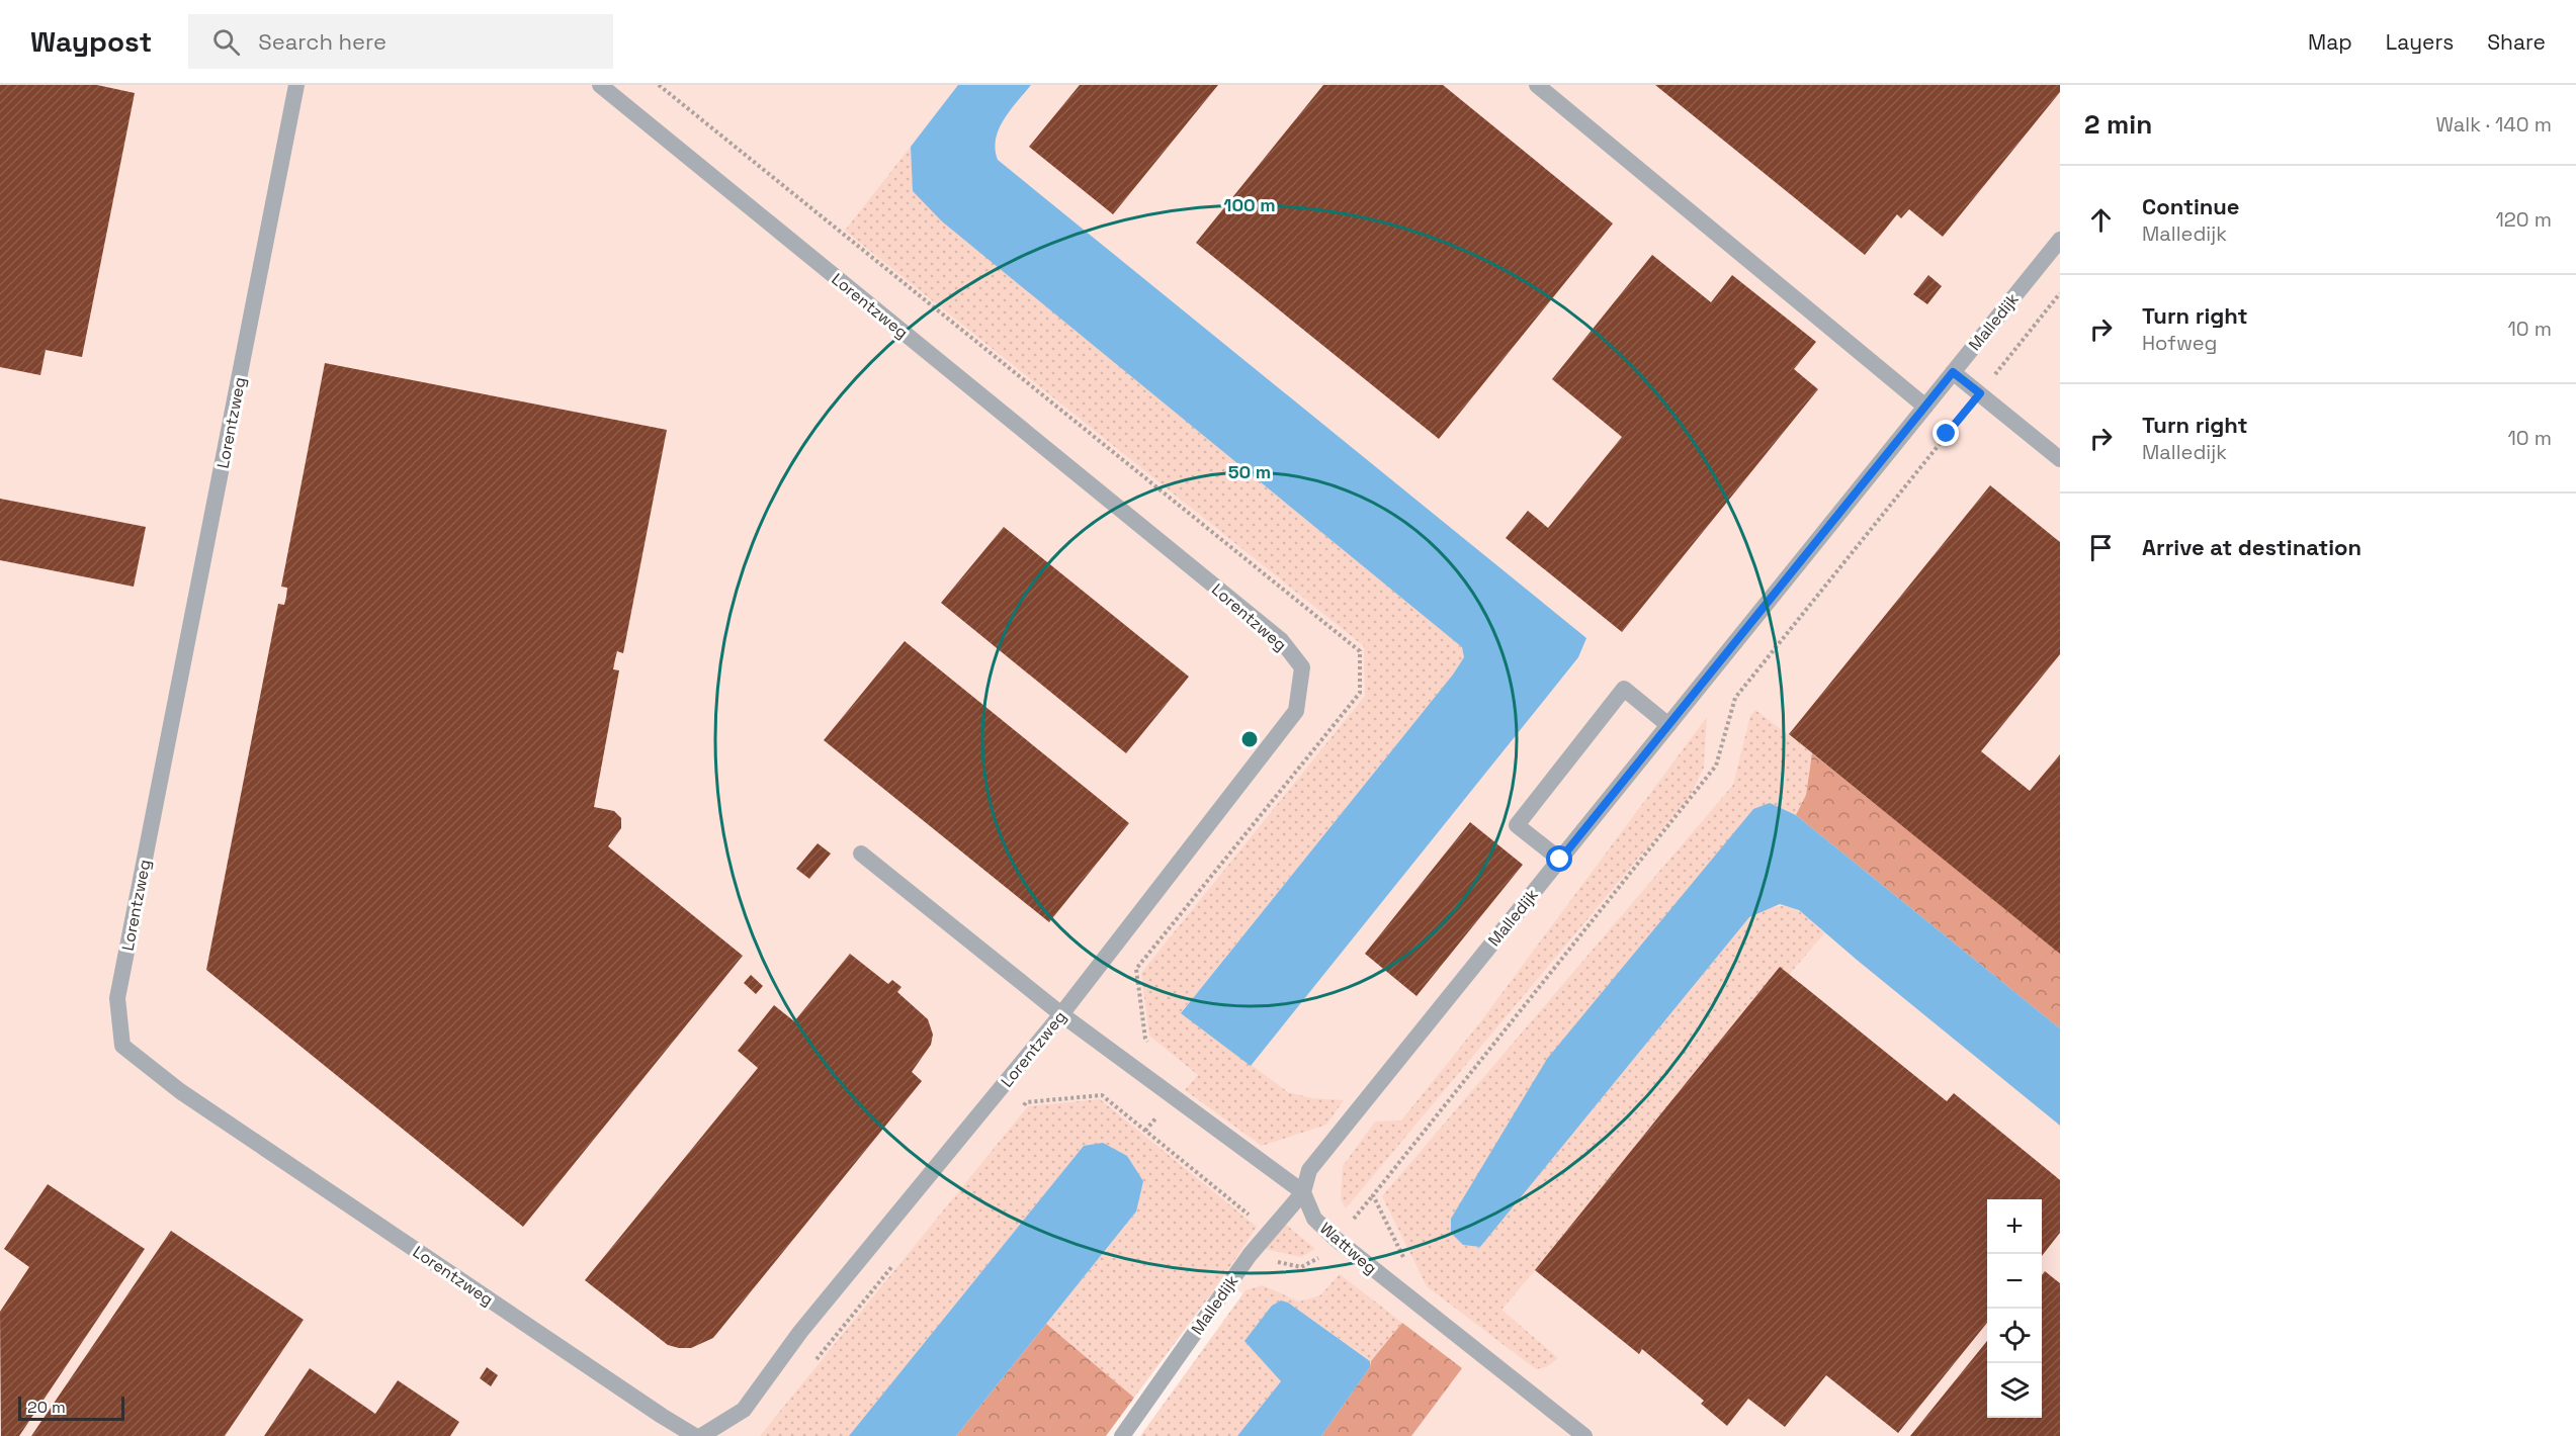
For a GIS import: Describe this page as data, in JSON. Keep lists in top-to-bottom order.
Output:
{
  "streets": {
    "street": ["Lorentzweg", "Malledijk", "Wattweg"]
  },
  "crossings": [
    ["Lorentzweg", "Wattweg"],
    ["Malledijk", "Wattweg"]
  ],
  "scale_bar": "20 m",
  "page": {
    "header": "Waypost",
    "search": "Search here",
    "nav": ["Map", "Layers", "Share"],
    "heading": ["2 min", "Walk · 140 m"],
    "list": [
      ["Continue", "Malledijk", "120 m"],
      ["Turn right", "Hofweg", "10 m"],
      ["Turn right", "Malledijk", "10 m"],
      "Arrive at destination"
    ],
    "map_buttons": ["+", "−"],
    "scale": "20 m"
  },
  "rings": ["100 m", "50 m"]
}
